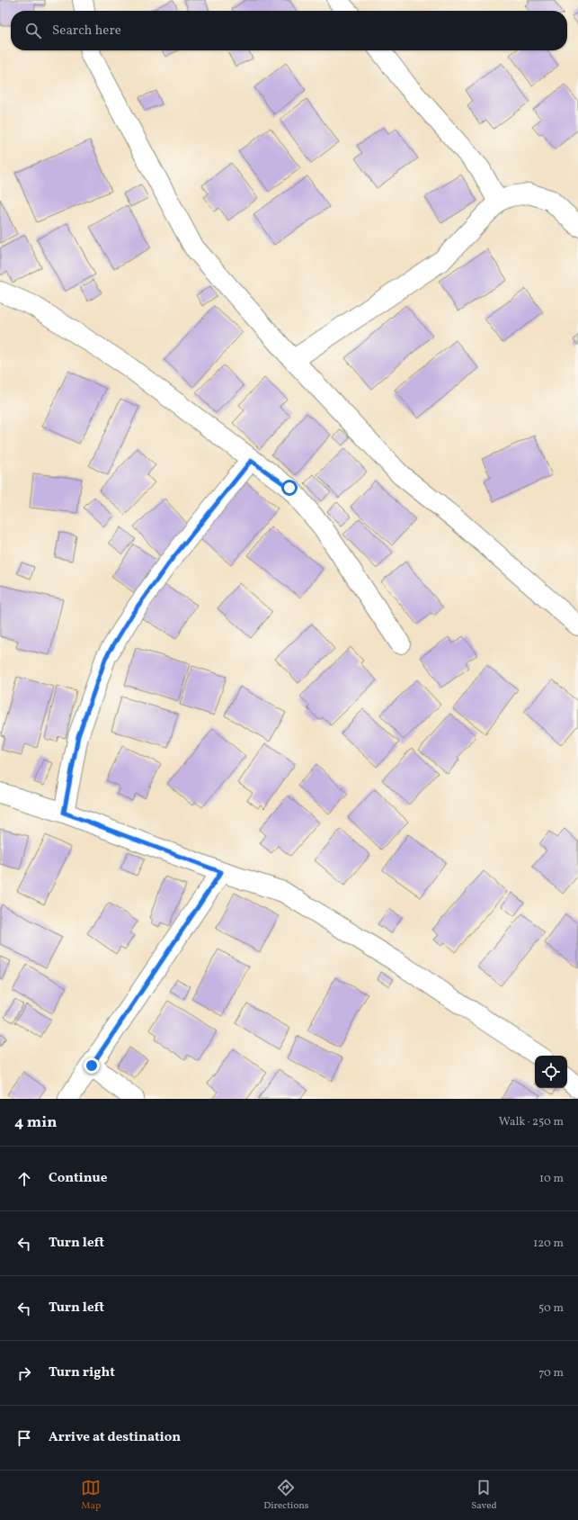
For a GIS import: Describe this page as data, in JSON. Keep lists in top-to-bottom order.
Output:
{
  "page": {
    "search": "Search here",
    "heading": ["4 min", "Walk · 250 m"],
    "list": [
      ["Continue", "10 m"],
      ["Turn left", "120 m"],
      ["Turn left", "50 m"],
      ["Turn right", "70 m"],
      "Arrive at destination"
    ],
    "nav": ["Map", "Directions", "Saved"]
  }
}
